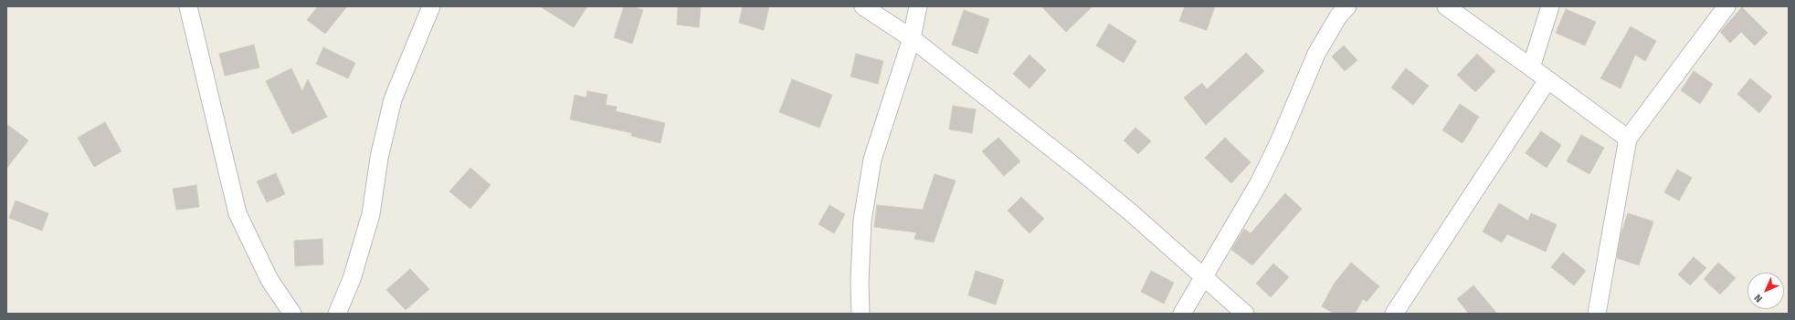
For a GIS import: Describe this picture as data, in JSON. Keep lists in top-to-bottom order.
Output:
{
  "north": "bottom left"
}
